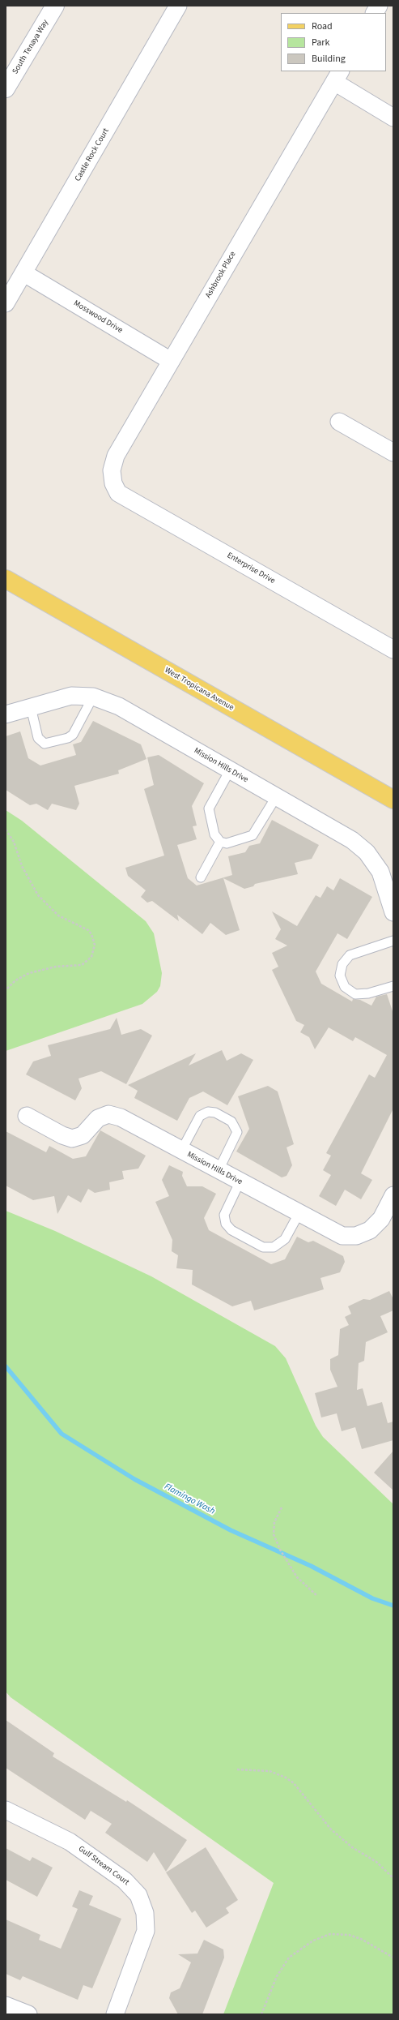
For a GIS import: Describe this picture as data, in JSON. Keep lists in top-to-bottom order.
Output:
{
  "streets": {
    "main road": ["West Tropicana Avenue"],
    "street": [
      "South Tenaya Way",
      "Castle Rock Court",
      "Ashbrook Place",
      "Mosswood Drive",
      "Enterprise Drive",
      "Mission Hills Drive",
      "Gulf Stream Court"
    ]
  },
  "crossings": [
    ["Castle Rock Court", "Mosswood Drive"],
    ["Ashbrook Place", "Mosswood Drive"],
    ["Ashbrook Place", "Enterprise Drive"]
  ],
  "water": ["Flamingo Wash"],
  "legend": ["Road", "Park", "Building"]
}
